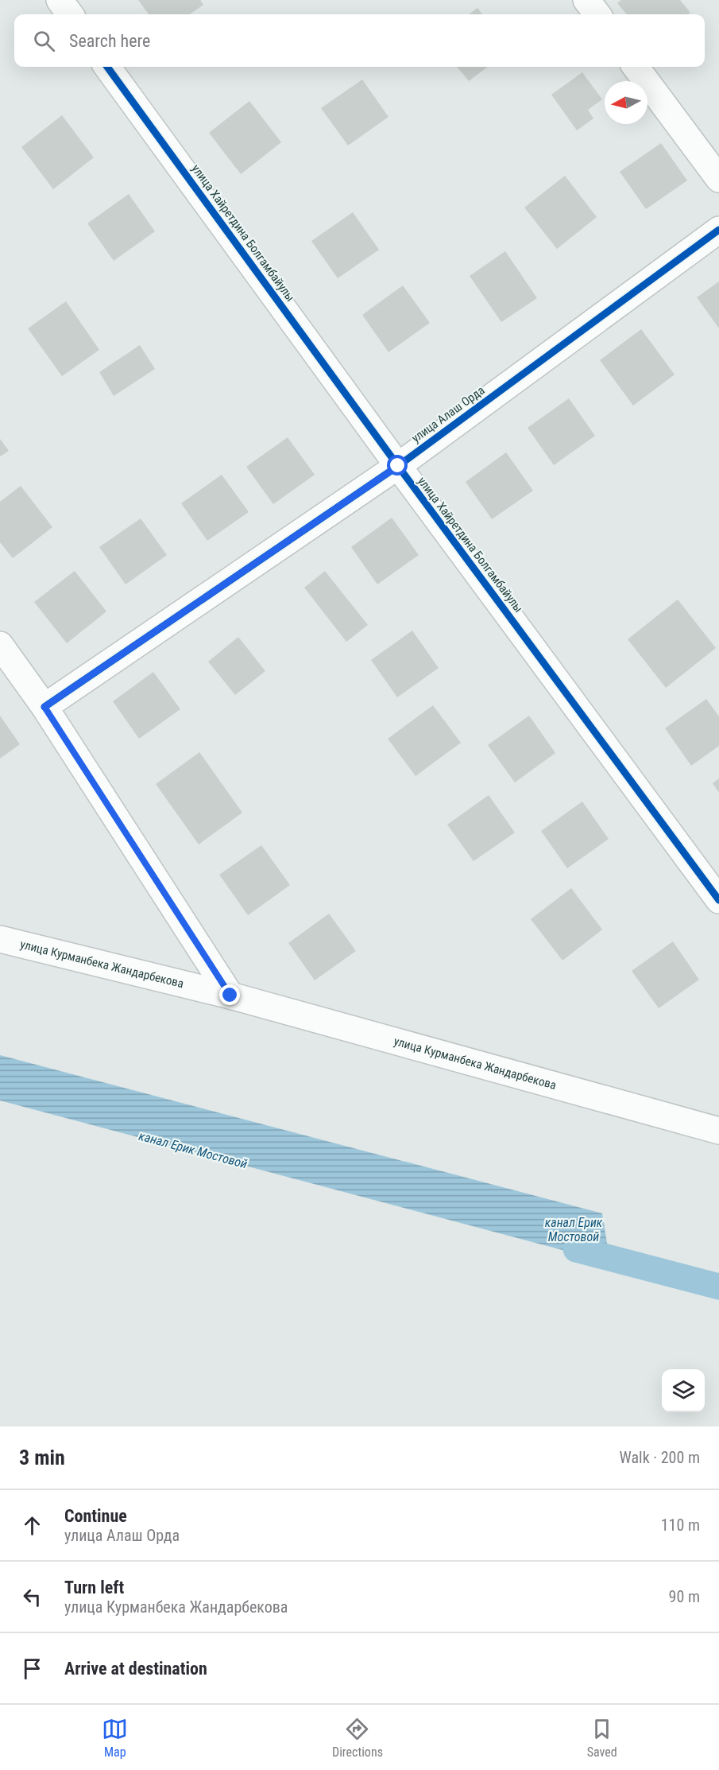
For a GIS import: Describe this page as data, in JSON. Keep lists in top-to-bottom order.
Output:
{
  "streets": {
    "street": ["улица Хайретдина Болгамбайулы", "улица Алаш Орда", "улица Курманбека Жандарбекова"]
  },
  "crossings": [
    ["улица Хайретдина Болгамбайулы", "улица Алаш Орда"]
  ],
  "water": ["канал Ерик Мостовой"],
  "north": "left",
  "page": {
    "search": "Search here",
    "heading": ["3 min", "Walk · 200 m"],
    "list": [
      ["Continue", "улица Алаш Орда", "110 m"],
      ["Turn left", "улица Курманбека Жандарбекова", "90 m"],
      "Arrive at destination"
    ],
    "nav": ["Map", "Directions", "Saved"]
  }
}
